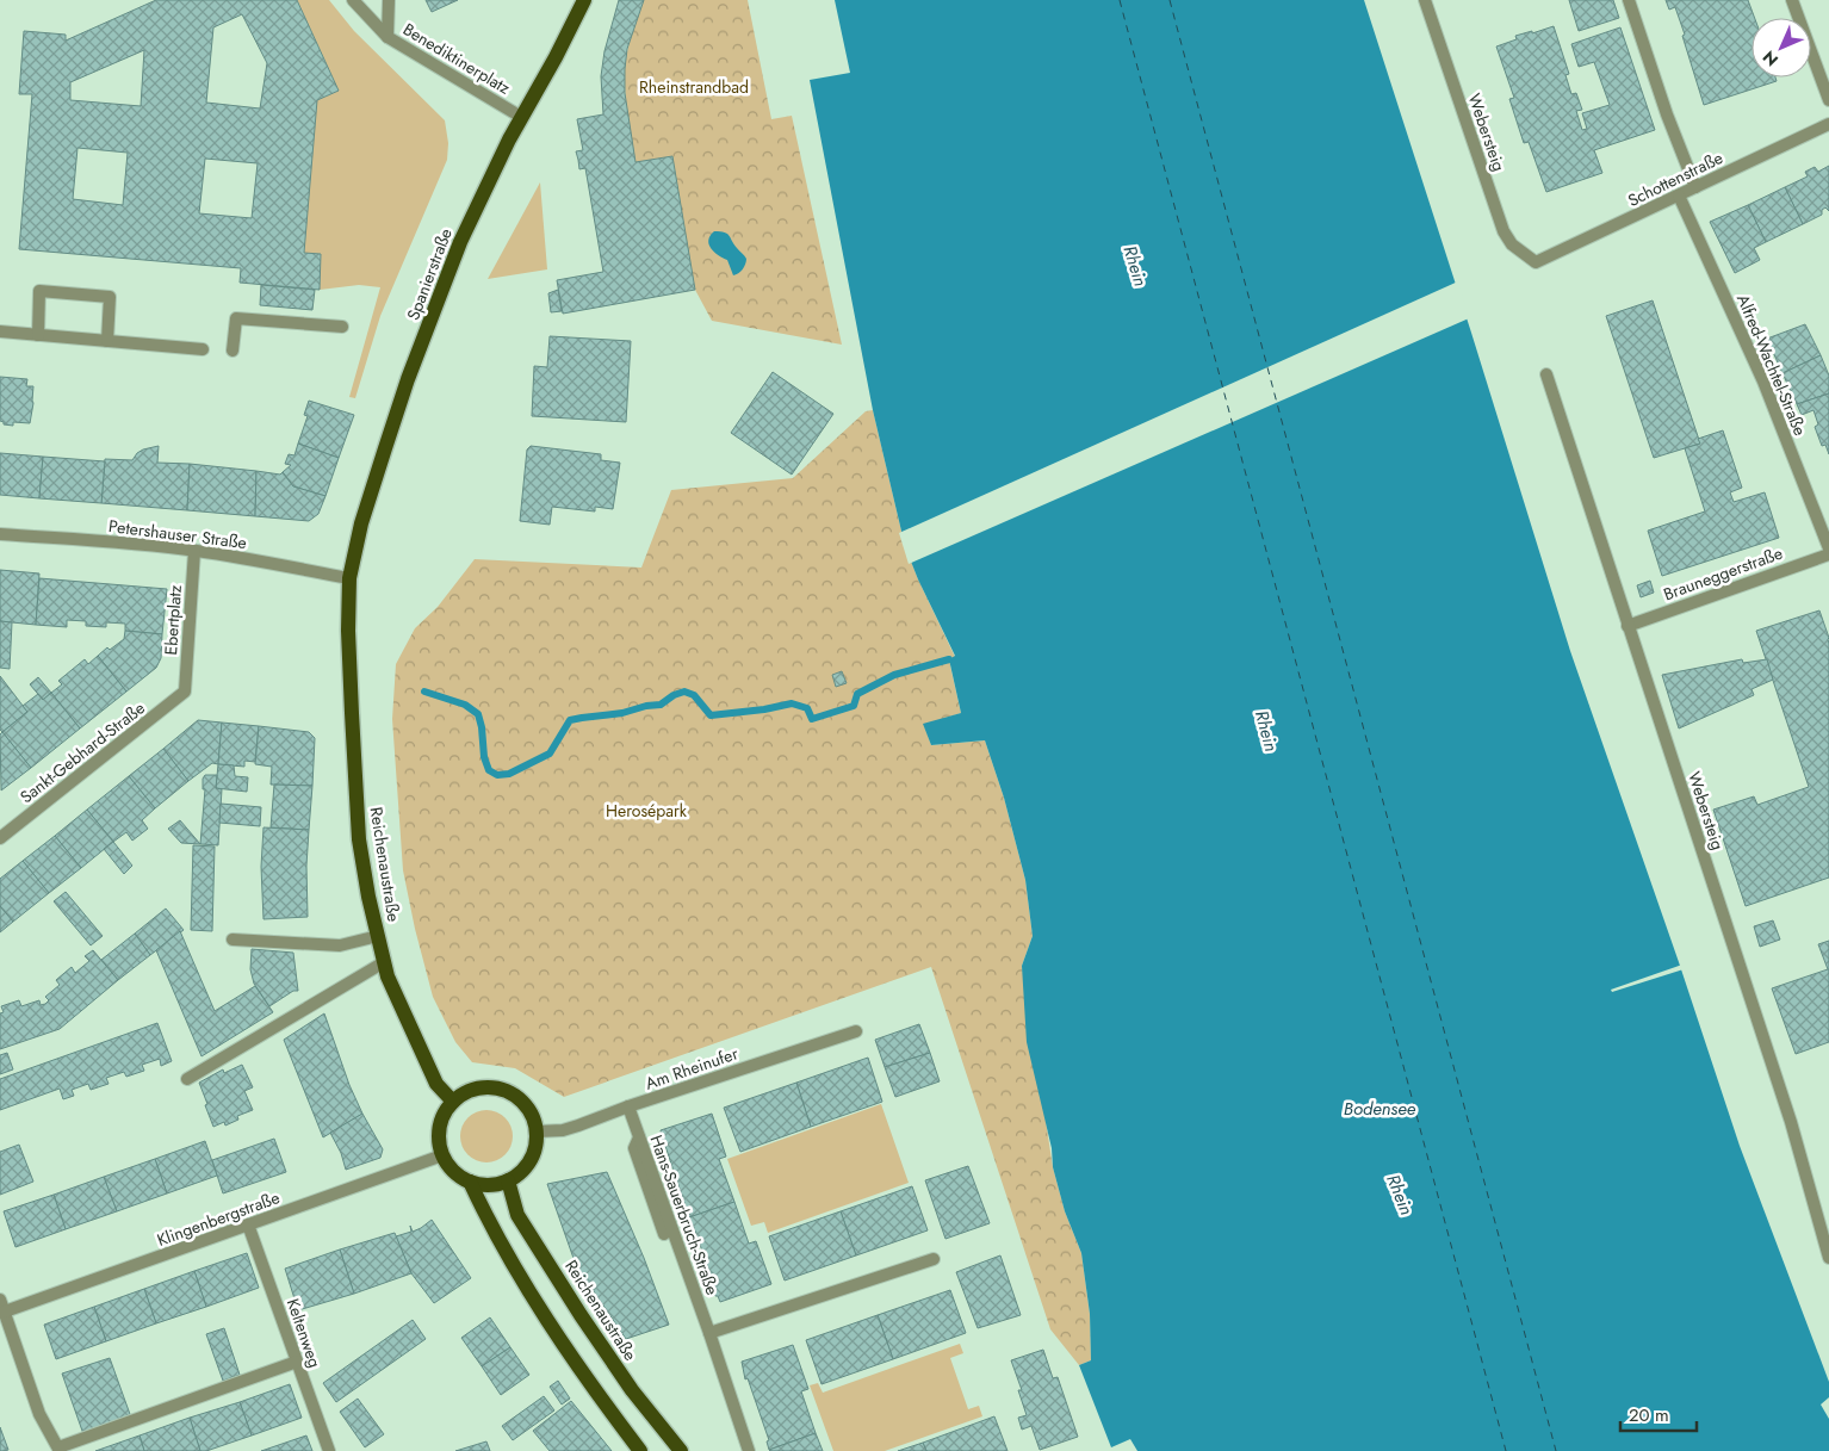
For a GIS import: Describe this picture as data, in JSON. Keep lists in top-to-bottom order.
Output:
{
  "streets": {
    "main road": ["Spanierstraße", "Reichenaustraße"],
    "street": [
      "Benediktinerplatz",
      "Webersteig",
      "Schottenstraße",
      "Alfred-Wachtel-Straße",
      "Petershauser Straße",
      "Brauneggerstraße",
      "Ebertplatz",
      "Sankt-Gebhard-Straße",
      "Am Rheinufer",
      "Hans-Sauerbruch-Straße",
      "Klingenbergstraße",
      "Keltenweg"
    ]
  },
  "crossings": [
    ["Benediktinerplatz", "Spanierstraße"],
    ["Webersteig", "Schottenstraße"],
    ["Webersteig", "Brauneggerstraße"],
    ["Schottenstraße", "Alfred-Wachtel-Straße"],
    ["Spanierstraße", "Petershauser Straße"],
    ["Spanierstraße", "Reichenaustraße"],
    ["Petershauser Straße", "Ebertplatz"],
    ["Petershauser Straße", "Reichenaustraße"],
    ["Ebertplatz", "Sankt-Gebhard-Straße"],
    ["Reichenaustraße", "Am Rheinufer"],
    ["Reichenaustraße", "Klingenbergstraße"],
    ["Am Rheinufer", "Hans-Sauerbruch-Straße"],
    ["Am Rheinufer", "Klingenbergstraße"],
    ["Klingenbergstraße", "Keltenweg"]
  ],
  "water": ["Rhein", "Bodensee"],
  "parks": ["Rheinstrandbad", "Herosépark"],
  "scale_bar": "20 m",
  "north": "bottom left"
}
